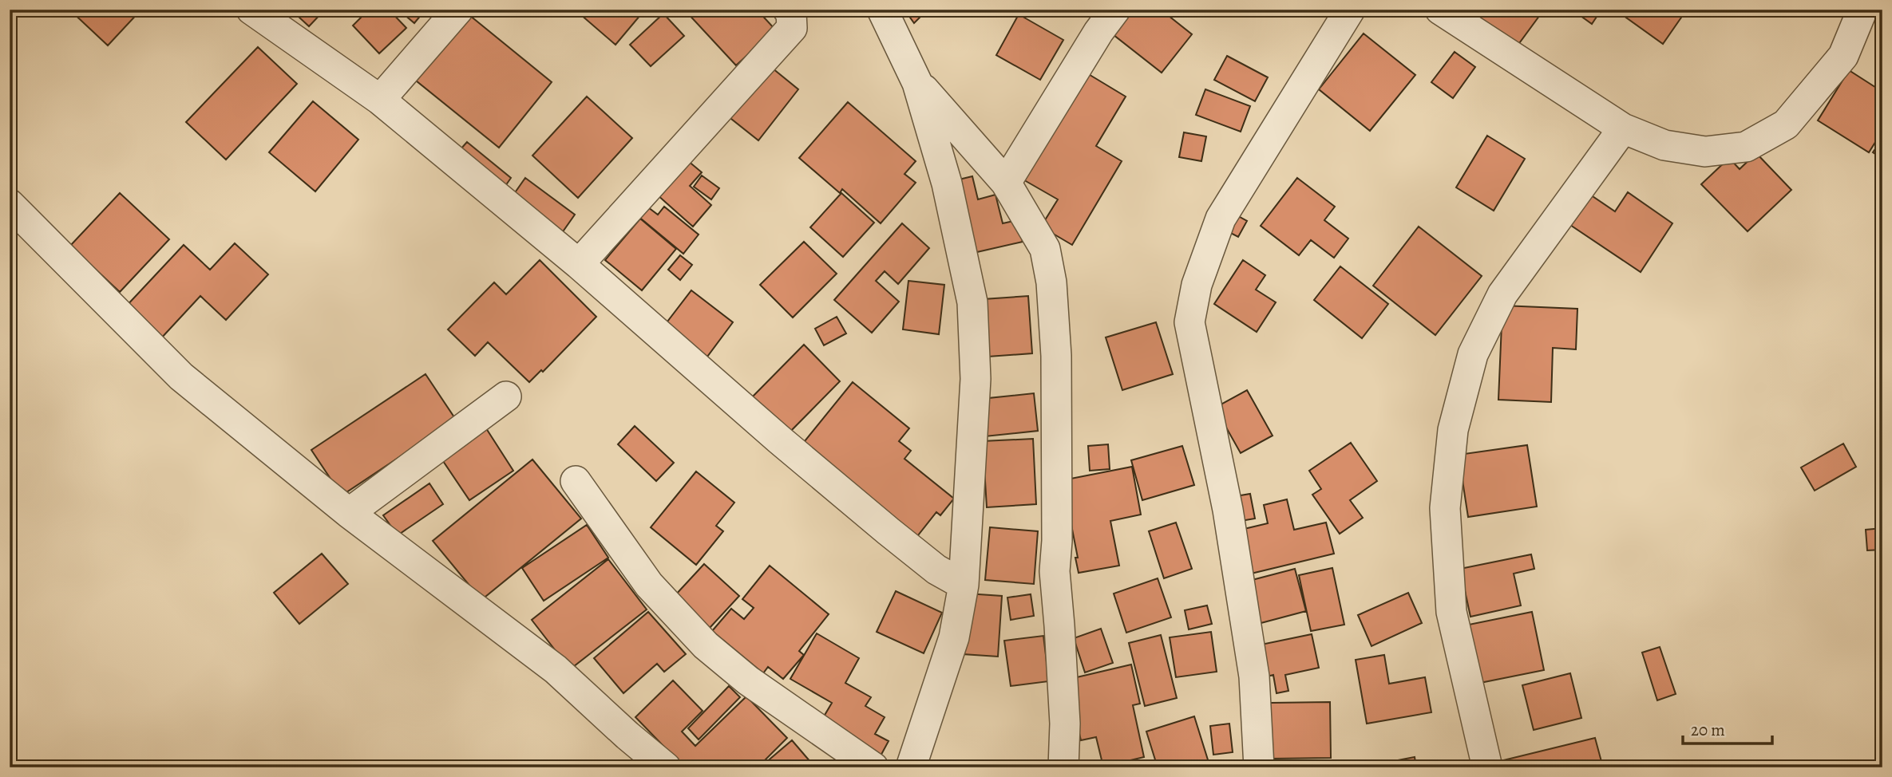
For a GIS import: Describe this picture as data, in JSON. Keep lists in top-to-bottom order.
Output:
{
  "scale_bar": "20 m"
}
